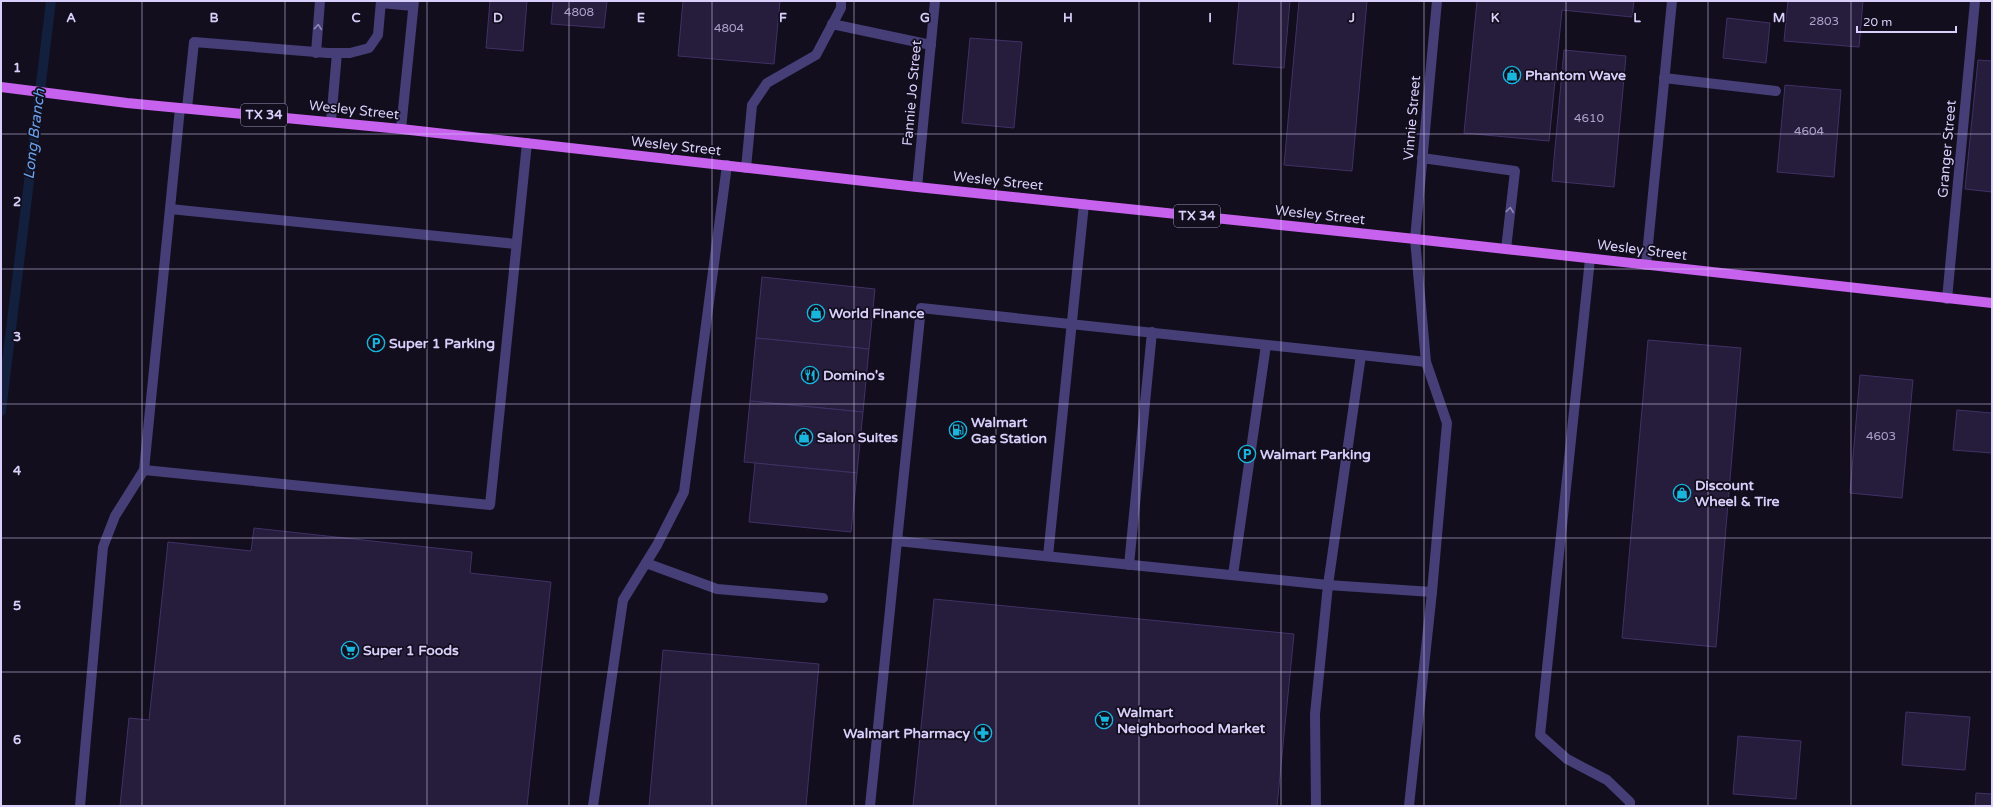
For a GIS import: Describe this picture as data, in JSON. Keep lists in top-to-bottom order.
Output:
{
  "streets": {
    "main road": ["Wesley Street", "TX 34"],
    "street": ["Fannie Jo Street", "Vinnie Street", "Granger Street"]
  },
  "crossings": [
    ["Fannie Jo Street", "Wesley Street"],
    ["Wesley Street", "Vinnie Street"],
    ["Wesley Street", "Granger Street"]
  ],
  "water": ["Long Branch"],
  "places": {
    "shop": [
      "Phantom Wave",
      "World Finance",
      "Salon Suites",
      "Discount Wheel & Tire"
    ],
    "parking": ["Super 1 Parking", "Walmart Parking"],
    "restaurant": ["Domino's"],
    "fuel station": ["Walmart Gas Station"],
    "supermarket": ["Super 1 Foods", "Walmart Neighborhood Market"],
    "pharmacy": ["Walmart Pharmacy"]
  },
  "house_numbers": [
    "4808",
    "2803",
    "4804",
    "4610",
    "4604",
    "4603"
  ],
  "scale_bar": "20 m",
  "grid": {
    "columns": [
      "A",
      "B",
      "C",
      "D",
      "E",
      "F",
      "G",
      "H",
      "I",
      "J",
      "K",
      "L",
      "M"
    ],
    "rows": [
      "1",
      "2",
      "3",
      "4",
      "5",
      "6"
    ]
  }
}
